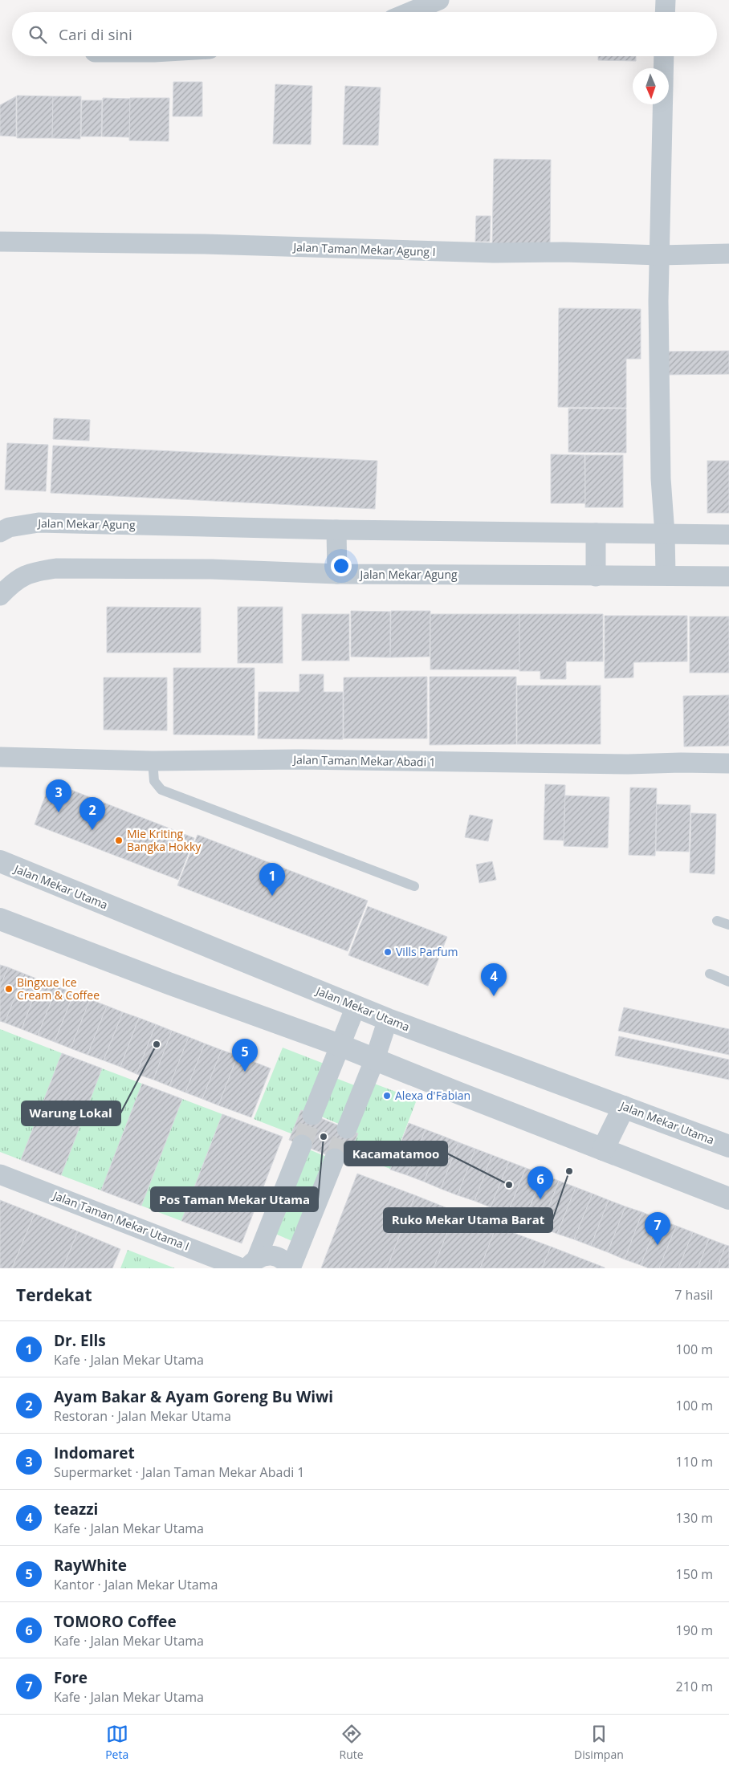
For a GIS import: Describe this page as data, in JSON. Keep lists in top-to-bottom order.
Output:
{
  "streets": {
    "street": [
      "Jalan Taman Mekar Agung I",
      "Jalan Mekar Agung",
      "Jalan Taman Mekar Abadi 1",
      "Jalan Mekar Utama",
      "Jalan Taman Mekar Utama I"
    ]
  },
  "places": [
    "Mie Kriting Bangka Hokky",
    "Vills Parfum",
    "Bingxue Ice Cream & Coffee",
    "Warung Lokal",
    "Alexa d'Fabian",
    "Pos Taman Mekar Utama",
    "Ruko Mekar Utama Barat",
    "Kacamatamoo"
  ],
  "north": "bottom",
  "page": {
    "search": "Cari di sini",
    "pins": [
      "3",
      "2",
      "1",
      "4",
      "5",
      "6",
      "7"
    ],
    "heading": ["Terdekat", "7 hasil"],
    "list": [
      {
        "mark": "1",
        "name": "Dr. Ells",
        "note": "Kafe · Jalan Mekar Utama",
        "value": "100 m"
      },
      {
        "mark": "2",
        "name": "Ayam Bakar & Ayam Goreng Bu Wiwi",
        "note": "Restoran · Jalan Mekar Utama",
        "value": "100 m"
      },
      {
        "mark": "3",
        "name": "Indomaret",
        "note": "Supermarket · Jalan Taman Mekar Abadi 1",
        "value": "110 m"
      },
      {
        "mark": "4",
        "name": "teazzi",
        "note": "Kafe · Jalan Mekar Utama",
        "value": "130 m"
      },
      {
        "mark": "5",
        "name": "RayWhite",
        "note": "Kantor · Jalan Mekar Utama",
        "value": "150 m"
      },
      {
        "mark": "6",
        "name": "TOMORO Coffee",
        "note": "Kafe · Jalan Mekar Utama",
        "value": "190 m"
      },
      {
        "mark": "7",
        "name": "Fore",
        "note": "Kafe · Jalan Mekar Utama",
        "value": "210 m"
      }
    ],
    "nav": ["Peta", "Rute", "Disimpan"]
  }
}
